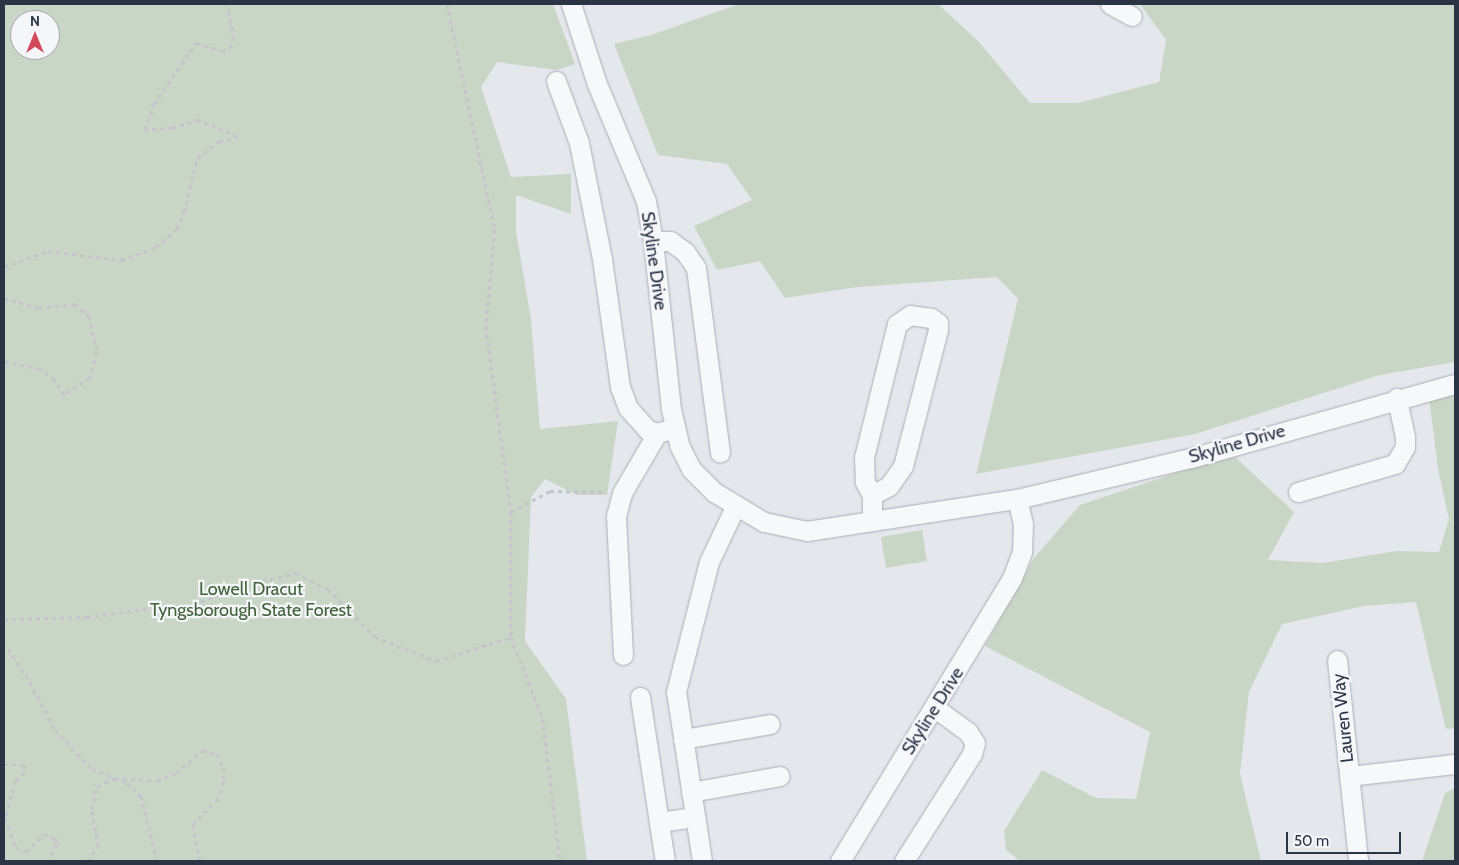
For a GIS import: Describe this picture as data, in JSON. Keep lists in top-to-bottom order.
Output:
{
  "streets": {
    "street": ["Skyline Drive", "Lauren Way"]
  },
  "parks": ["Lowell Dracut Tyngsborough State Forest"],
  "scale_bar": "50 m",
  "north": "top"
}
